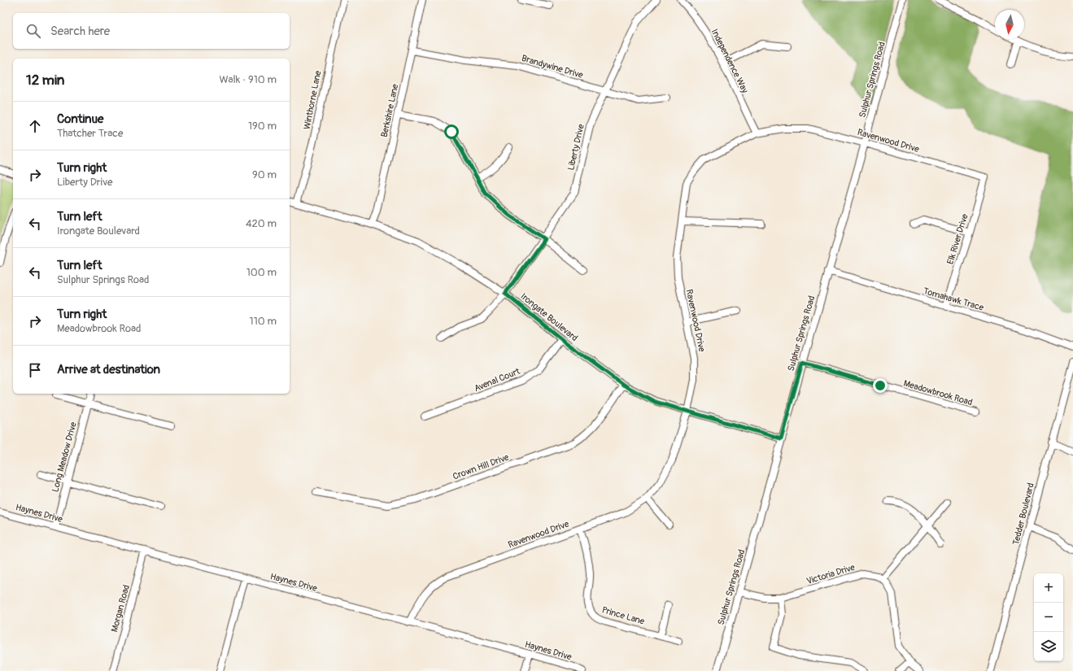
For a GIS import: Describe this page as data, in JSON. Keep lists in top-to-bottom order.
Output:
{
  "streets": {
    "street": [
      "Independence Way",
      "Brandywine Drive",
      "Sulphur Springs Road",
      "Winthorne Lane",
      "Berkshire Lane",
      "Ravenwood Drive",
      "Liberty Drive",
      "Elk River Drive",
      "Tomahawk Trace",
      "Irongate Boulevard",
      "Avenal Court",
      "Meadowbrook Road",
      "Long Meadow Drive",
      "Crown Hill Drive",
      "Haynes Drive",
      "Tedder Boulevard",
      "Victoria Drive",
      "Morgan Road",
      "Prince Lane"
    ]
  },
  "crossings": [
    ["Independence Way", "Ravenwood Drive"],
    ["Brandywine Drive", "Berkshire Lane"],
    ["Brandywine Drive", "Liberty Drive"],
    ["Sulphur Springs Road", "Ravenwood Drive"],
    ["Sulphur Springs Road", "Tomahawk Trace"],
    ["Sulphur Springs Road", "Irongate Boulevard"],
    ["Sulphur Springs Road", "Meadowbrook Road"],
    ["Sulphur Springs Road", "Victoria Drive"],
    ["Winthorne Lane", "Irongate Boulevard"],
    ["Berkshire Lane", "Irongate Boulevard"],
    ["Ravenwood Drive", "Elk River Drive"],
    ["Ravenwood Drive", "Irongate Boulevard"],
    ["Ravenwood Drive", "Haynes Drive"],
    ["Ravenwood Drive", "Prince Lane"],
    ["Liberty Drive", "Irongate Boulevard"],
    ["Elk River Drive", "Tomahawk Trace"],
    ["Irongate Boulevard", "Avenal Court"],
    ["Irongate Boulevard", "Crown Hill Drive"],
    ["Long Meadow Drive", "Haynes Drive"],
    ["Haynes Drive", "Morgan Road"]
  ],
  "north": "bottom",
  "page": {
    "search": "Search here",
    "heading": ["12 min", "Walk · 910 m"],
    "list": [
      ["Continue", "Thatcher Trace", "190 m"],
      ["Turn right", "Liberty Drive", "90 m"],
      ["Turn left", "Irongate Boulevard", "420 m"],
      ["Turn left", "Sulphur Springs Road", "100 m"],
      ["Turn right", "Meadowbrook Road", "110 m"],
      "Arrive at destination"
    ],
    "map_buttons": ["+", "−"]
  }
}
